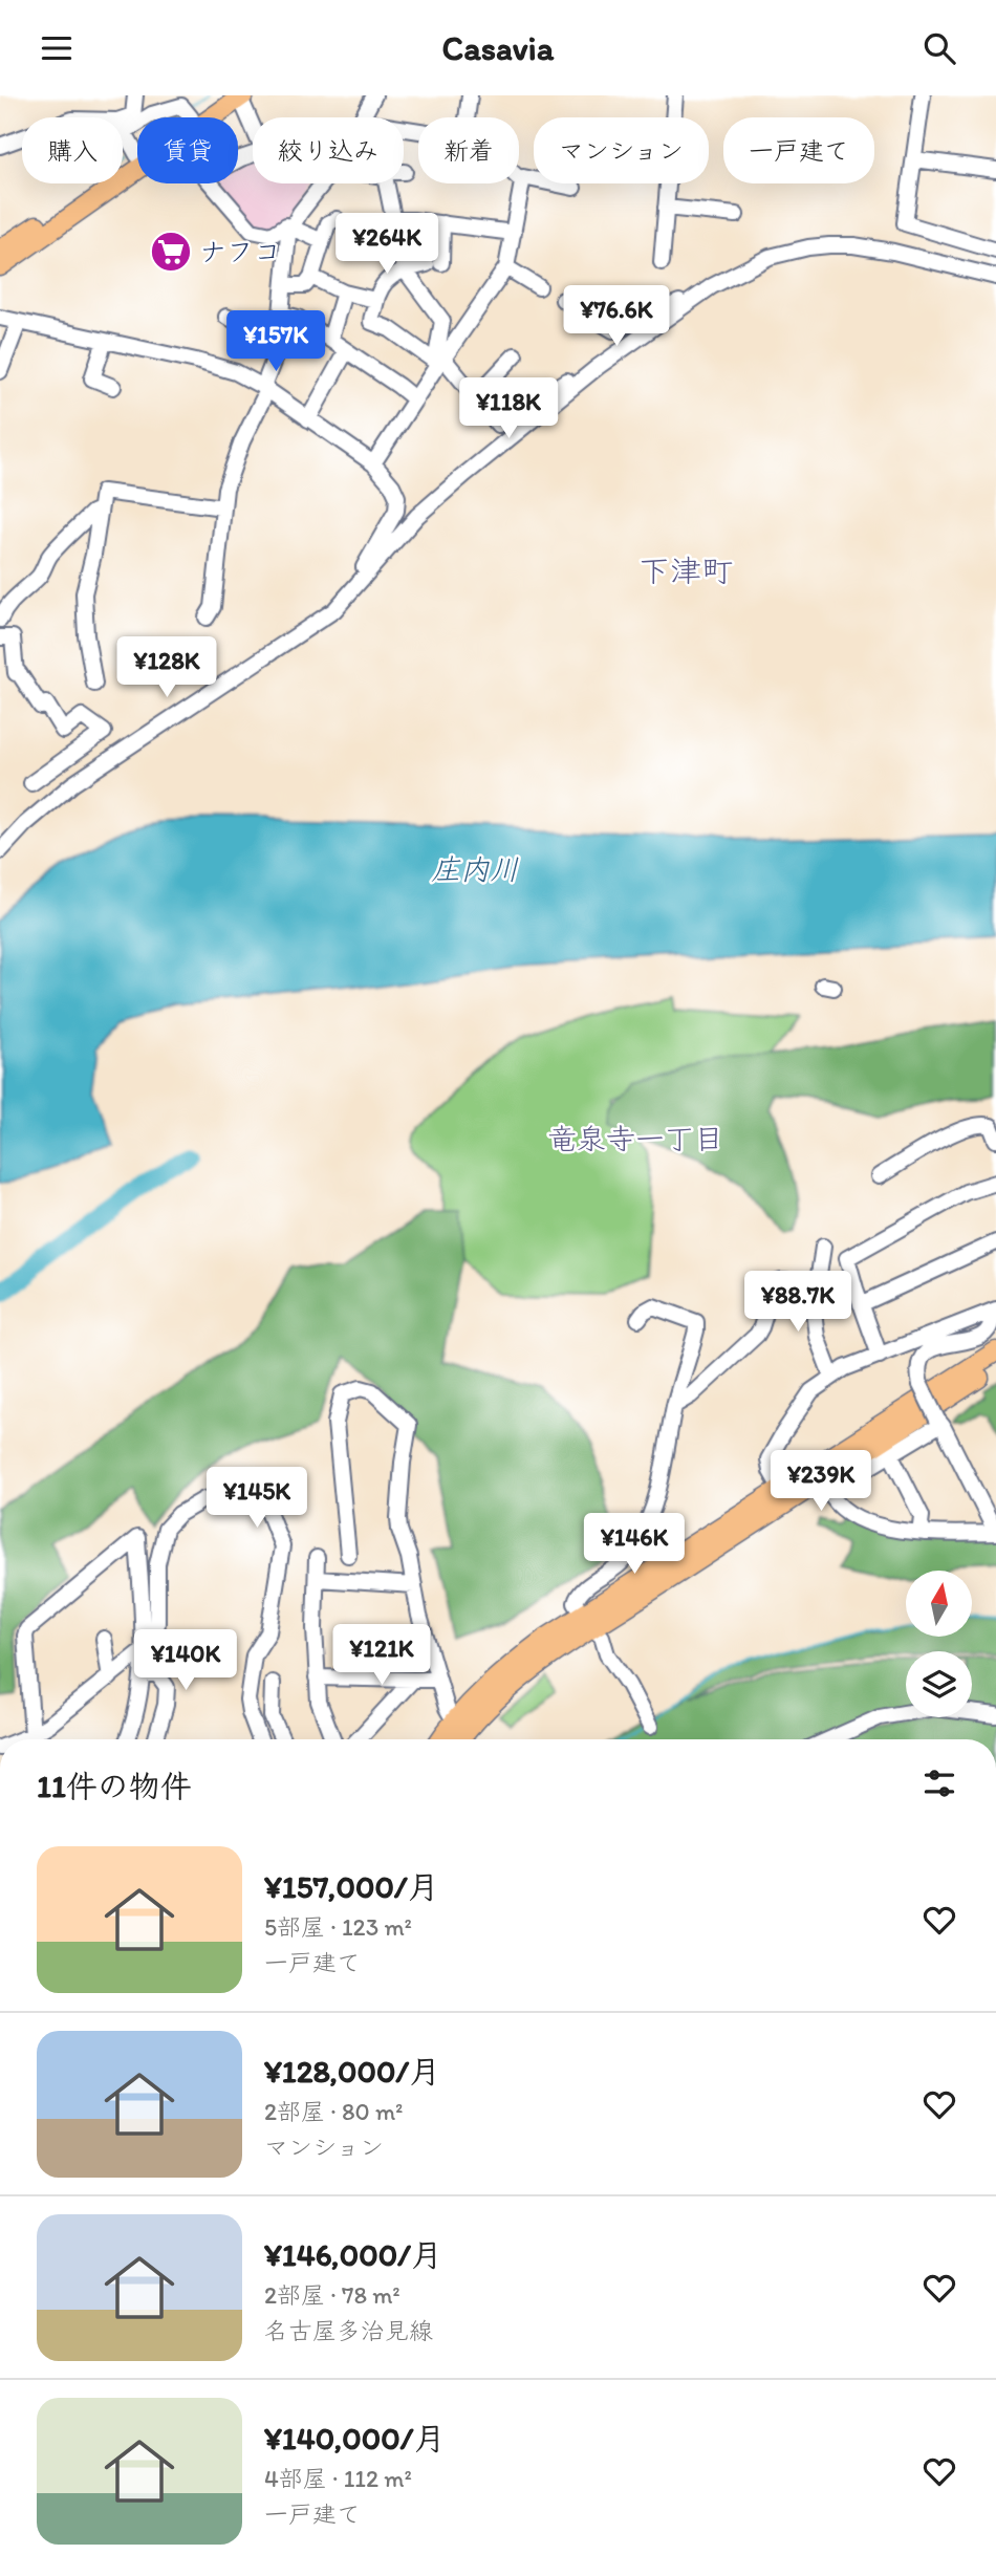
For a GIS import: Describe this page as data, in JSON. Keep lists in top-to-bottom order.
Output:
{
  "districts": ["下津町", "竜泉寺一丁目"],
  "water": ["庄内川"],
  "places": {
    "supermarket": ["ナフコ"]
  },
  "north": "top",
  "page": {
    "header": "Casavia",
    "chip": [
      "購入",
      "賃貸",
      "絞り込み",
      "新着",
      "マンション",
      "一戸建て"
    ],
    "price": [
      "¥264K",
      "¥76.6K",
      "¥157K",
      "¥118K",
      "¥128K",
      "¥88.7K",
      "¥239K",
      "¥145K",
      "¥146K",
      "¥121K",
      "¥140K"
    ],
    "heading": "11件の物件",
    "list": [
      {
        "name": "¥157,000/月",
        "note": "5部屋 · 123 m² · 一戸建て"
      },
      {
        "name": "¥128,000/月",
        "note": "2部屋 · 80 m² · マンション"
      },
      {
        "name": "¥146,000/月",
        "note": "2部屋 · 78 m² · 名古屋多治見線"
      },
      {
        "name": "¥140,000/月",
        "note": "4部屋 · 112 m² · 一戸建て"
      }
    ]
  }
}
